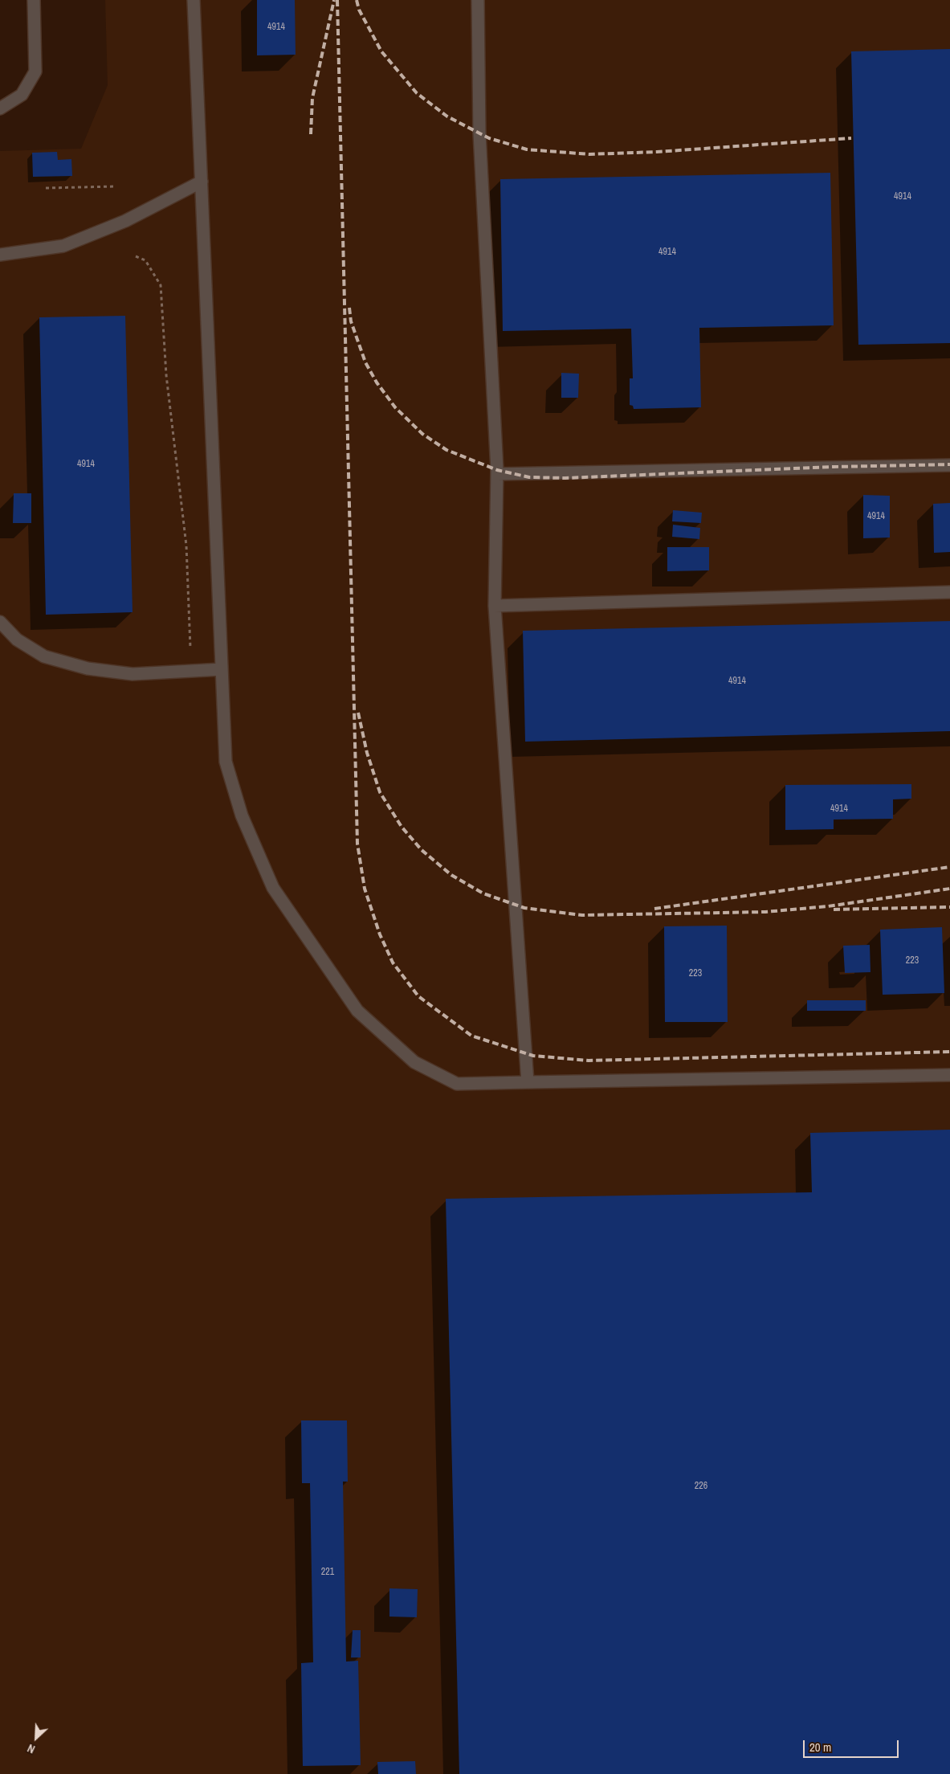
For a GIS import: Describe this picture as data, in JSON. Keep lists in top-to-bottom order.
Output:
{
  "house_numbers": [
    "4914",
    "4914",
    "4914",
    "4914",
    "4914",
    "4914",
    "4914",
    "223",
    "223",
    "226",
    "221"
  ],
  "scale_bar": "20 m",
  "north": "bottom left"
}
